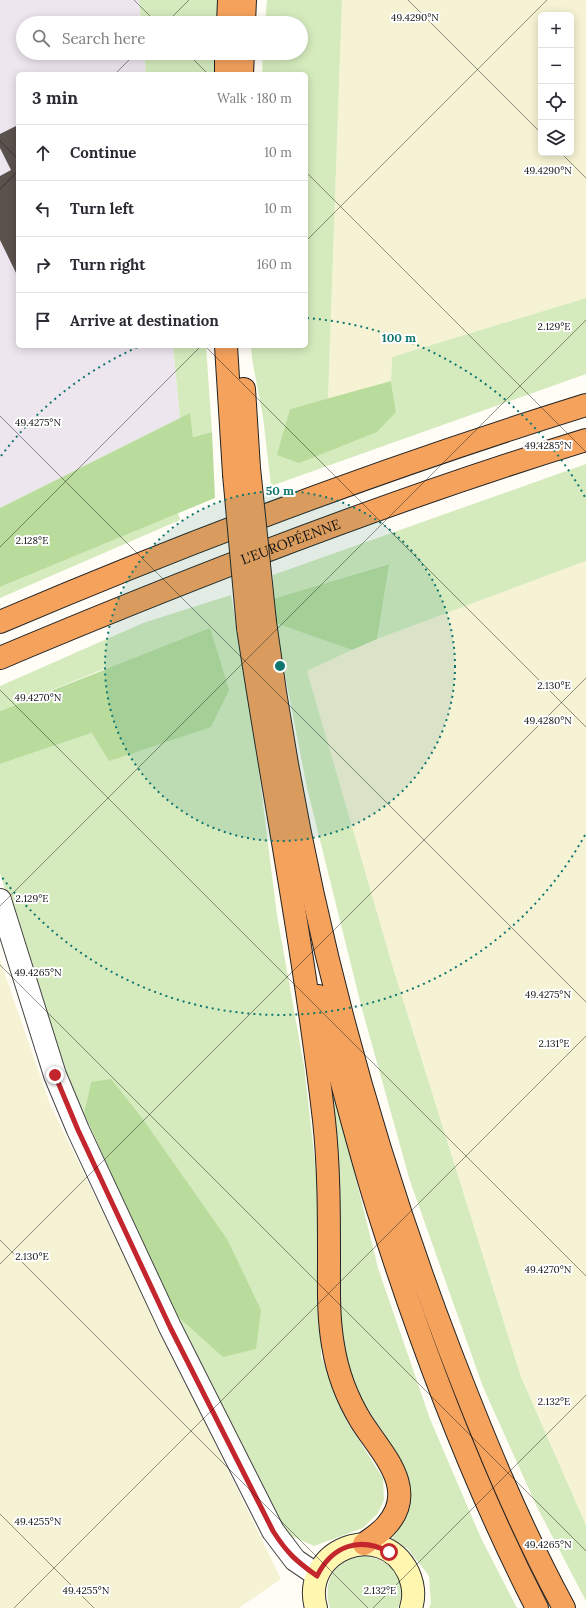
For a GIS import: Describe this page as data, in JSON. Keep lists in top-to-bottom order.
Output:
{
  "streets": {
    "highway": ["L'EUROPÉENNE"]
  },
  "page": {
    "map_buttons": ["+", "−"],
    "search": "Search here",
    "heading": ["3 min", "Walk · 180 m"],
    "list": [
      ["Continue", "10 m"],
      ["Turn left", "10 m"],
      ["Turn right", "160 m"],
      "Arrive at destination"
    ]
  },
  "coordinates": [
    "49.4290°N",
    "2.129°E",
    "49.4275°N",
    "49.4285°N",
    "2.128°E",
    "2.130°E",
    "49.4270°N",
    "49.4280°N",
    "49.4265°N",
    "2.131°E",
    "2.132°E",
    "49.4255°N"
  ],
  "rings": ["100 m", "50 m"]
}
